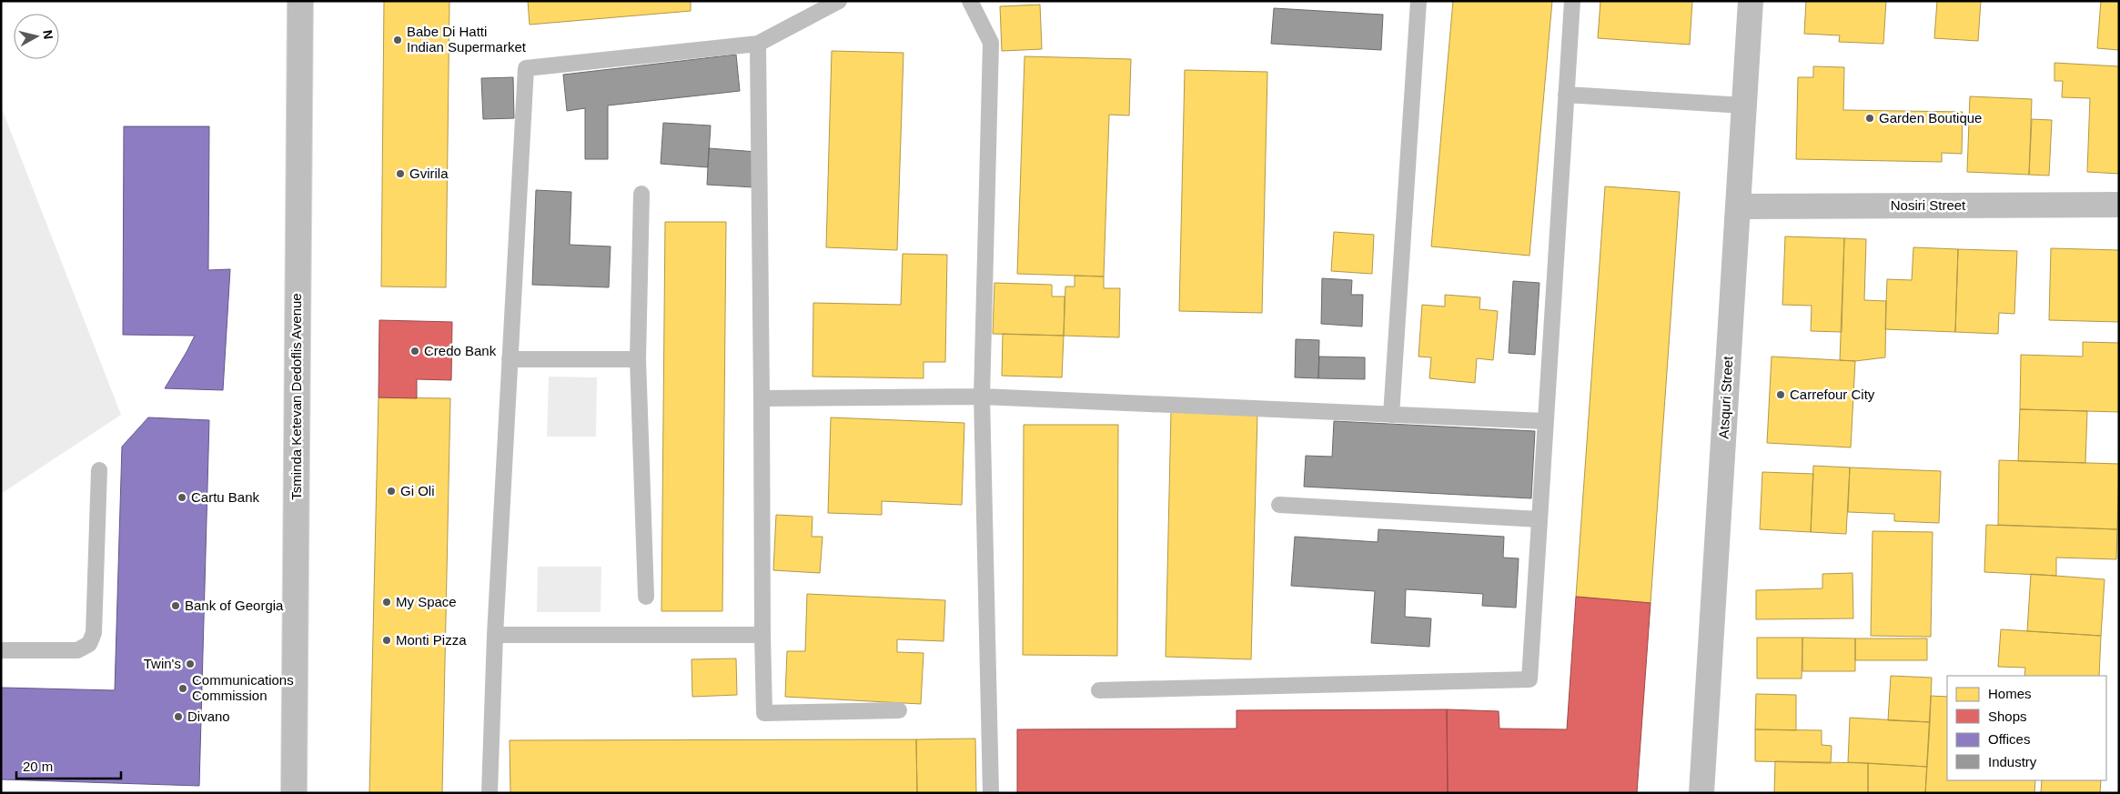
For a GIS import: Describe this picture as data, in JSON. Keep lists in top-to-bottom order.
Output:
{
  "streets": {
    "street": ["Nosiri Street", "Tsminda Ketevan Dedoflis Avenue", "Atsquri Street"]
  },
  "crossings": [
    ["Nosiri Street", "Atsquri Street"]
  ],
  "places": [
    "Babe Di Hatti Indian Supermarket",
    "Garden Boutique",
    "Gvirila",
    "Credo Bank",
    "Carrefour City",
    "Gi Oli",
    "Cartu Bank",
    "My Space",
    "Bank of Georgia",
    "Monti Pizza",
    "Twin's",
    "Communications Commission",
    "Divano"
  ],
  "legend": [
    "Homes",
    "Shops",
    "Offices",
    "Industry"
  ],
  "scale_bar": "20 m",
  "north": "right"
}
